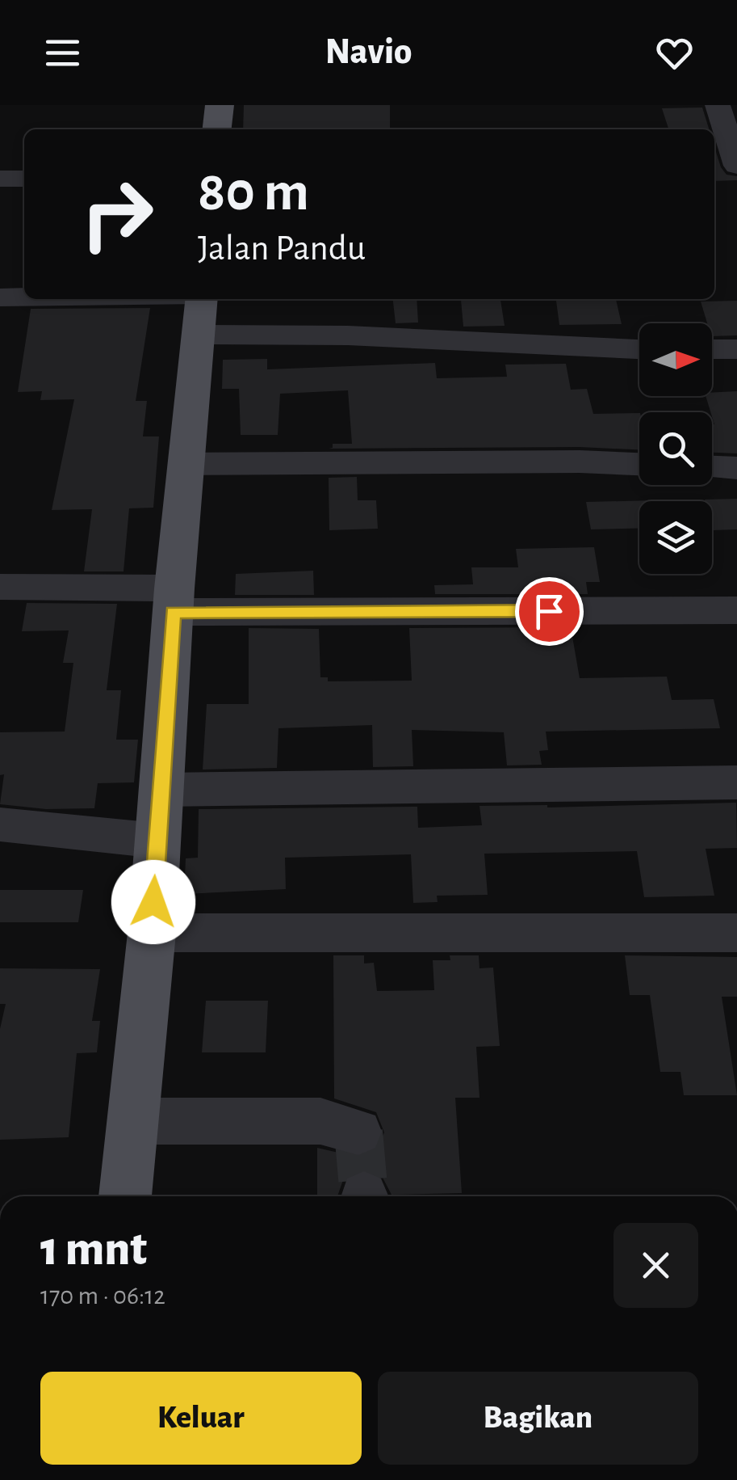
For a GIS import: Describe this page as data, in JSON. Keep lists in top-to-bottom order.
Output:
{
  "north": "right",
  "page": {
    "header": "Navio",
    "turn": ["80 m", "Jalan Pandu"],
    "heading": ["1 mnt", "170 m · 06:12"],
    "buttons": ["Keluar", "Bagikan"]
  }
}
